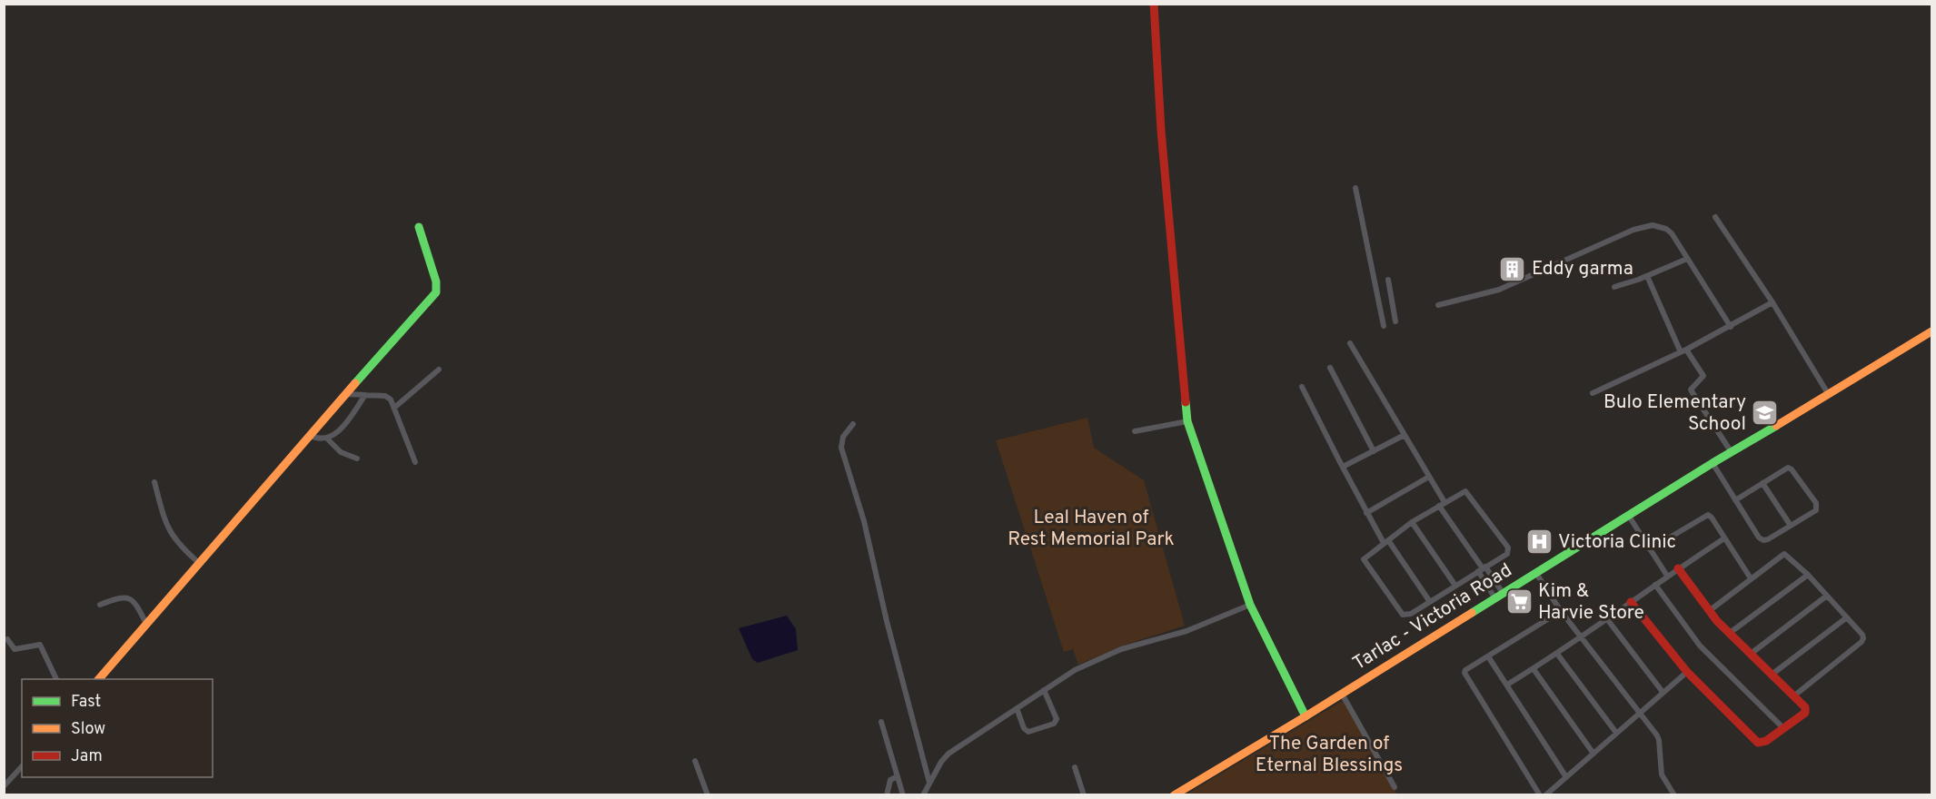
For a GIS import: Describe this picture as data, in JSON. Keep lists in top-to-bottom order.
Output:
{
  "streets": {
    "street": ["Tarlac - Victoria Road"]
  },
  "parks": ["Leal Haven of Rest Memorial Park", "The Garden of Eternal Blessings"],
  "places": {
    "building": ["Eddy garma"],
    "school or university": ["Bulo Elementary School"],
    "hospital": ["Victoria Clinic"],
    "supermarket": ["Kim & Harvie Store"]
  },
  "legend": ["Fast", "Slow", "Jam"]
}
